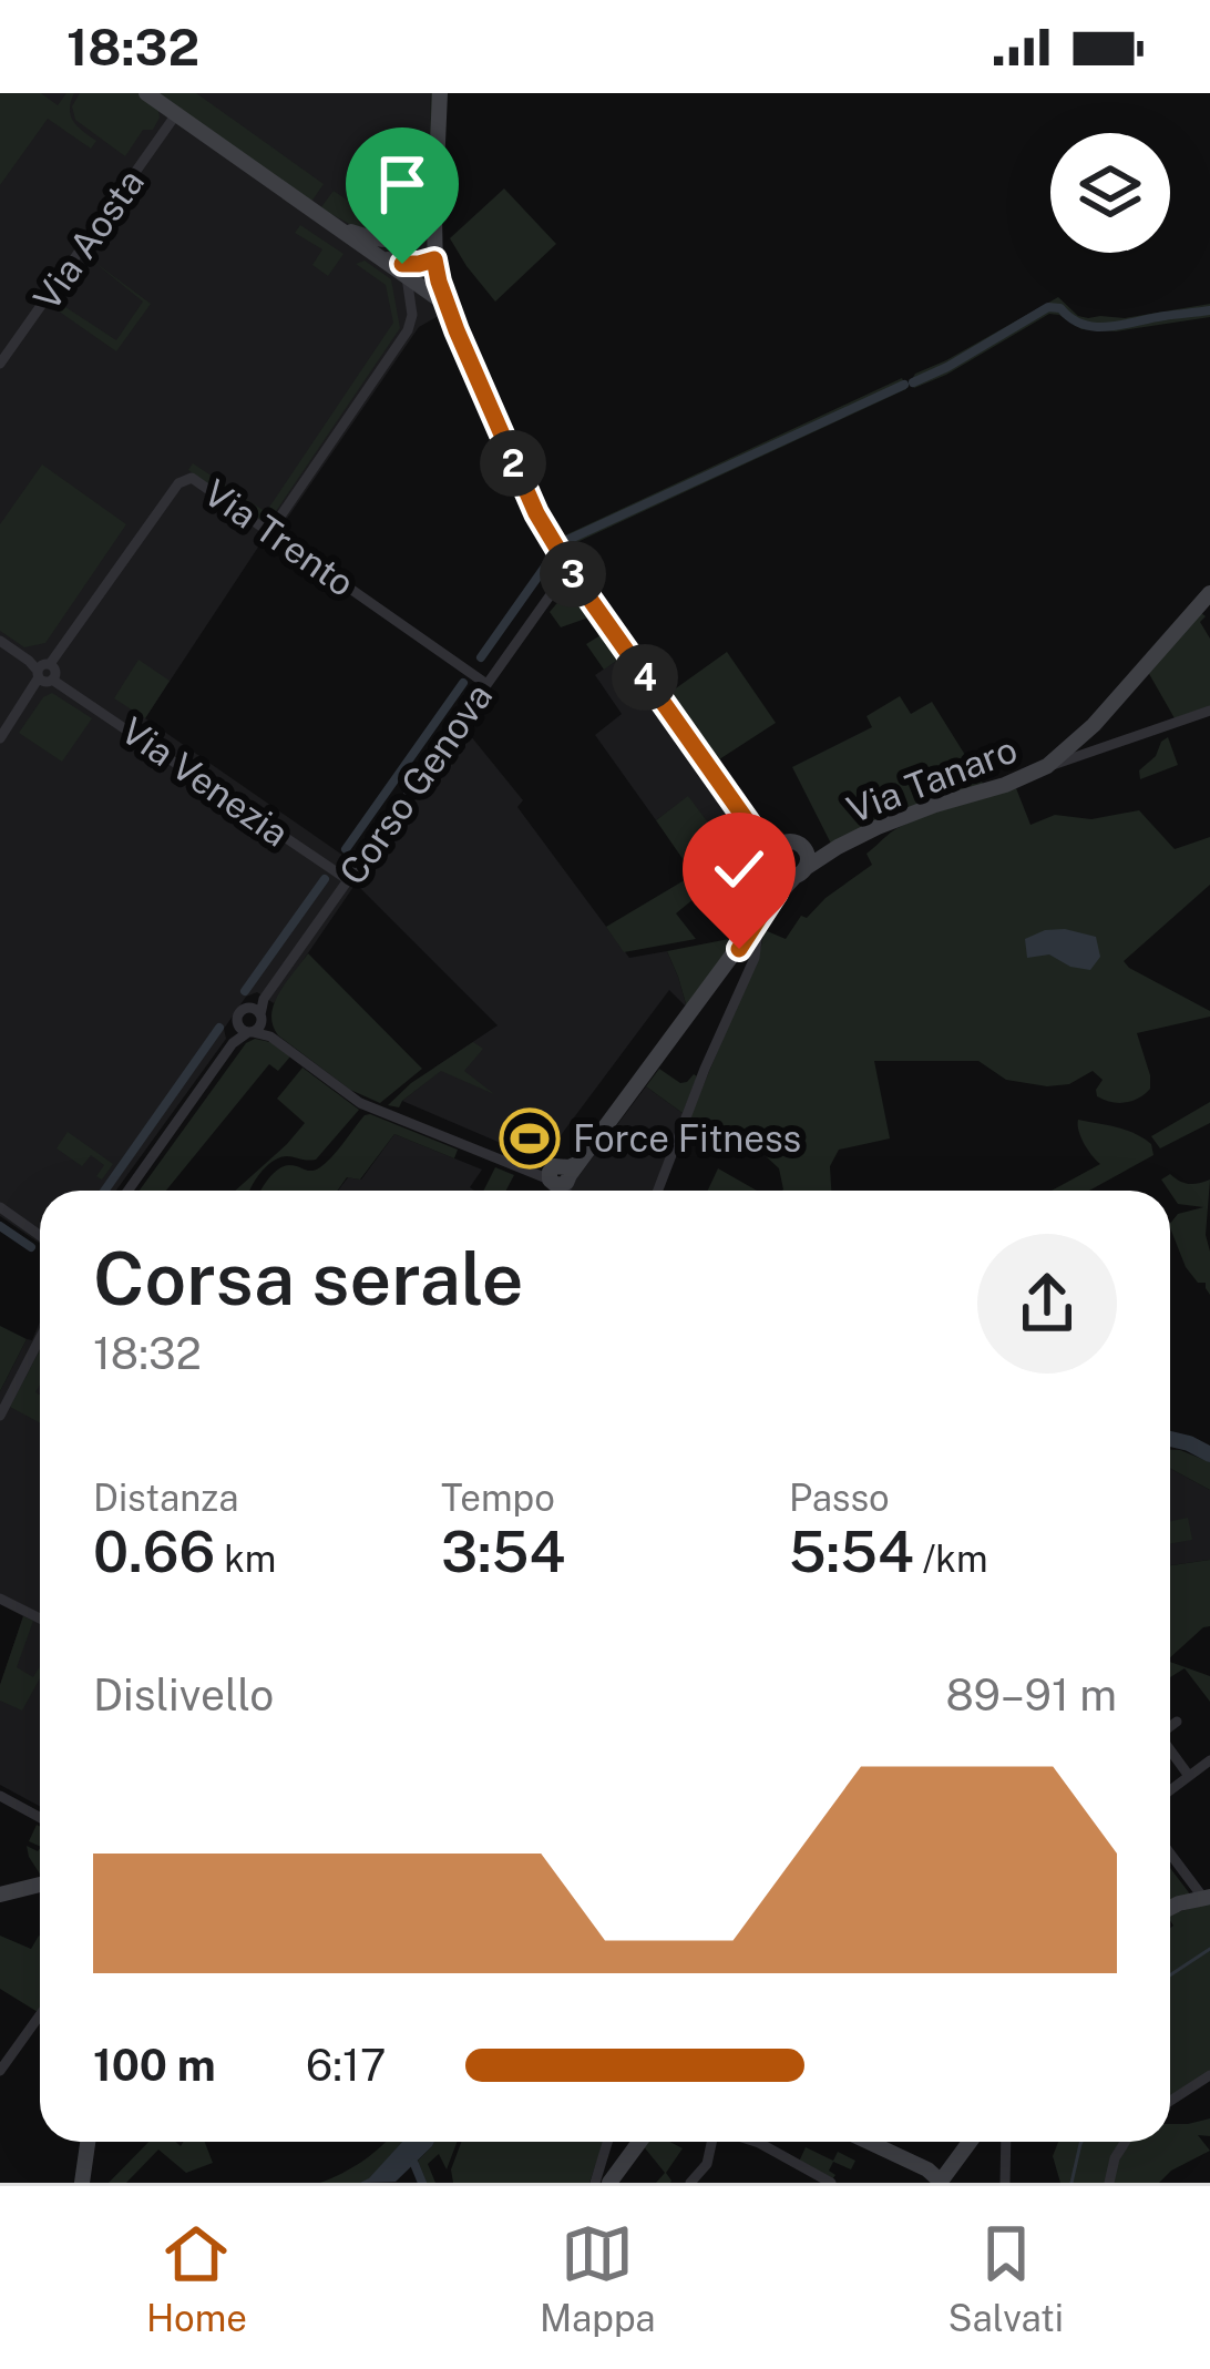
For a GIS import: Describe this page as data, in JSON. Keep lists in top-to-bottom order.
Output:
{
  "streets": {
    "main road": ["Via Tanaro"],
    "street": [
      "Via Aosta",
      "Via Trento",
      "Via Venezia",
      "Corso Genova"
    ]
  },
  "crossings": [
    ["Via Trento", "Via Venezia"],
    ["Via Trento", "Corso Genova"],
    ["Via Tanaro", "Corso Genova"],
    ["Via Venezia", "Corso Genova"]
  ],
  "places": {
    "sports": ["Force Fitness"]
  },
  "page": {
    "status": "18:32",
    "pins": ["2", "3", "4"],
    "heading": ["Corsa serale", "18:32"],
    "stats": [
      ["Distanza", "0.66 km"],
      ["Tempo", "3:54"],
      ["Passo", "5:54 /km"]
    ],
    "chart": ["Dislivello", "89–91 m"],
    "list": [
      {
        "name": "100 m",
        "note": "6:17"
      }
    ],
    "tabs": ["Home", "Mappa", "Salvati"]
  }
}
